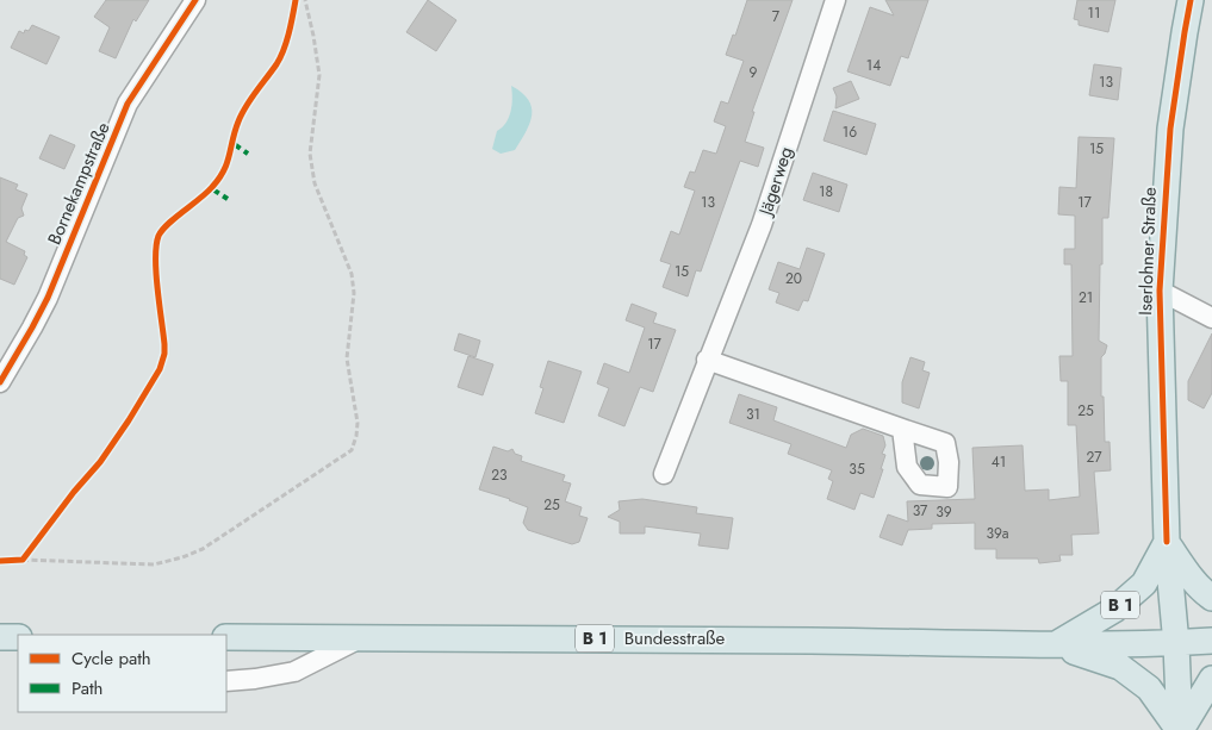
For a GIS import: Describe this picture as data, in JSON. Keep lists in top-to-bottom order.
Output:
{
  "streets": {
    "main road": ["Iserlohner Straße", "B 1", "Bundesstraße"],
    "street": ["Jägerweg", "Bornekampstraße"]
  },
  "crossings": [
    ["Iserlohner Straße", "B 1"],
    ["B 1", "Bundesstraße"]
  ],
  "house_numbers": [
    "11",
    "7",
    "14",
    "9",
    "13",
    "16",
    "15",
    "18",
    "13",
    "17",
    "15",
    "20",
    "21",
    "17",
    "25",
    "31",
    "27",
    "41",
    "35",
    "23",
    "25",
    "37",
    "39",
    "39a"
  ],
  "legend": ["Cycle path", "Path"]
}
